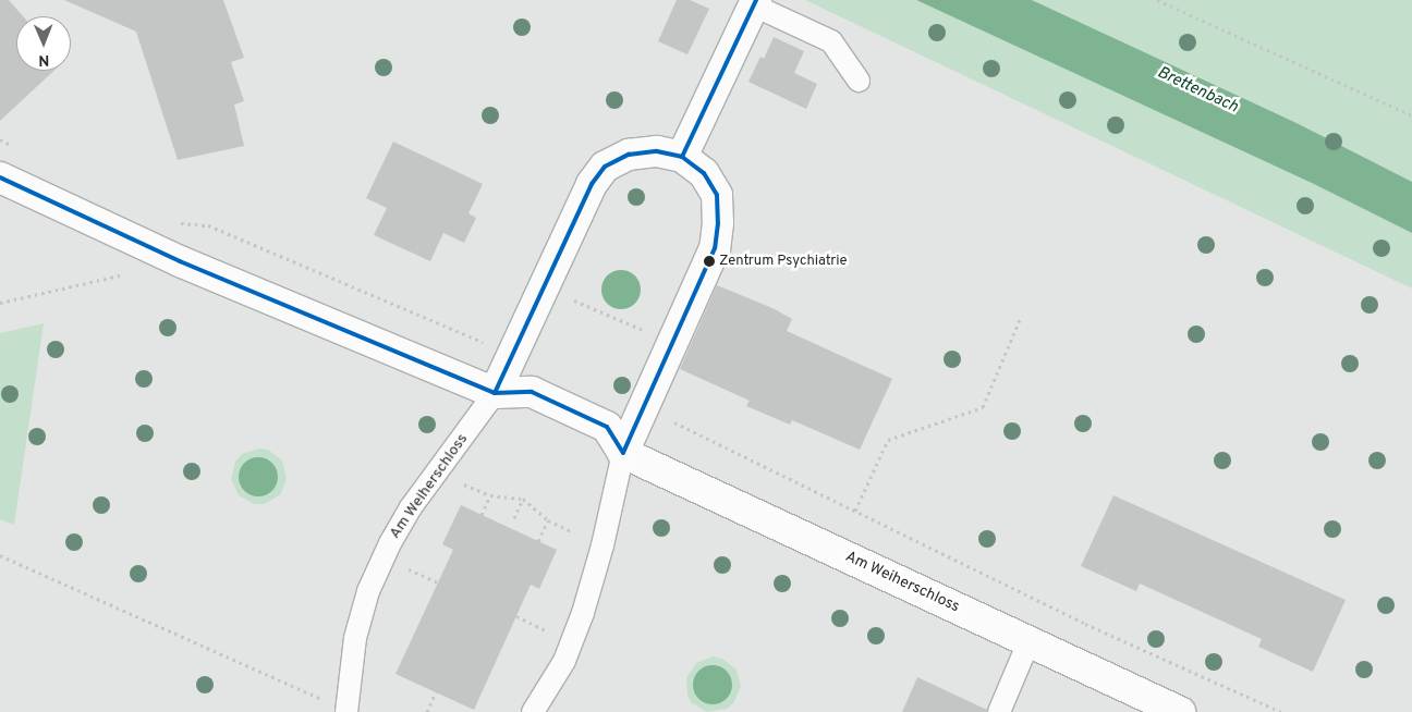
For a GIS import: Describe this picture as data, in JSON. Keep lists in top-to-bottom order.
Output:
{
  "streets": {
    "street": ["Am Weiherschloss"]
  },
  "water": ["Brettenbach"],
  "places": ["Zentrum Psychiatrie"],
  "north": "bottom"
}
